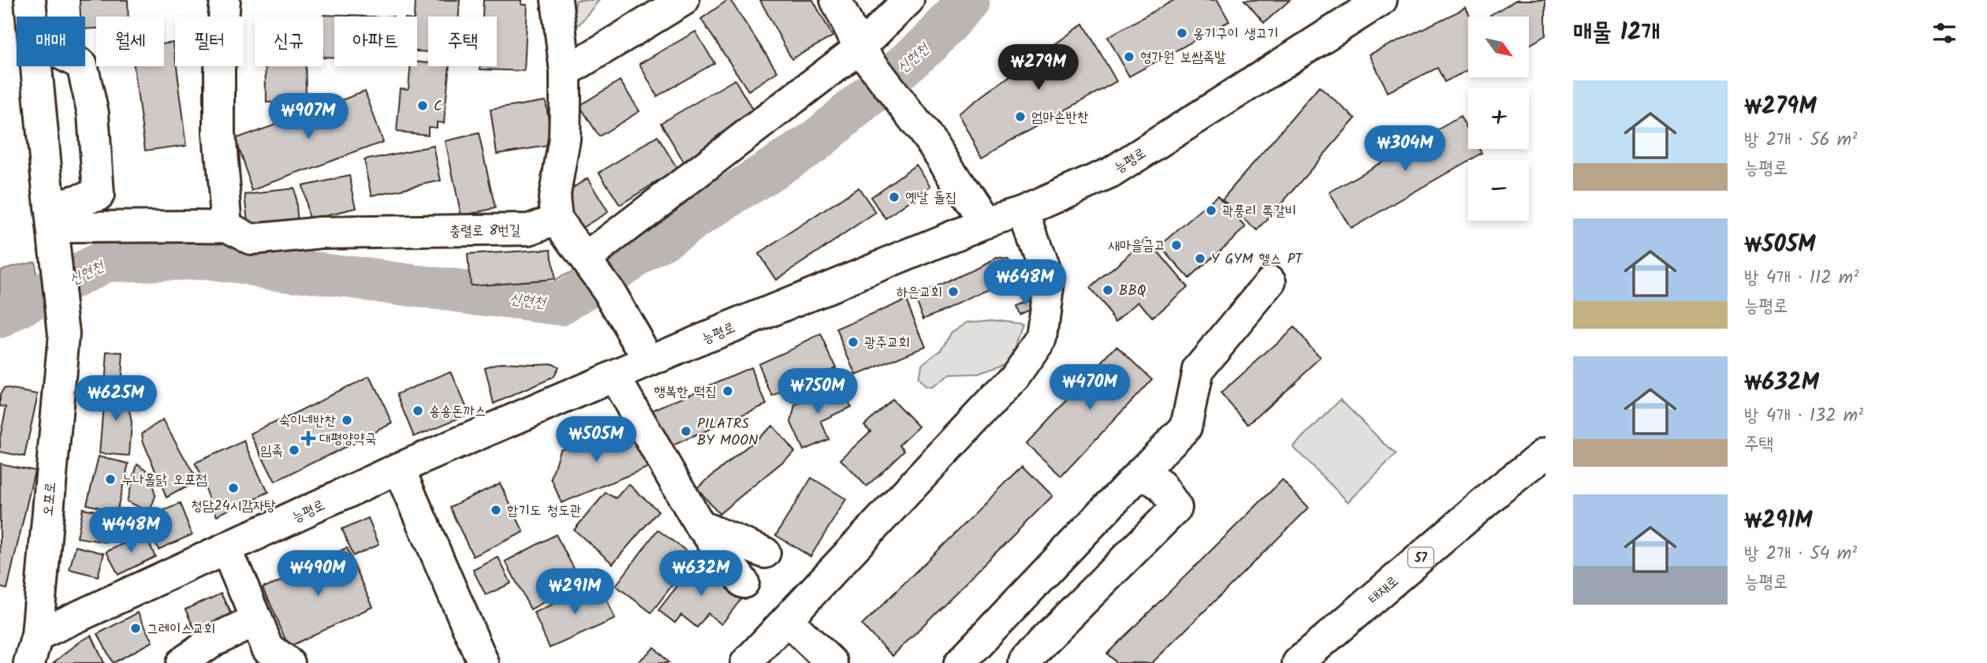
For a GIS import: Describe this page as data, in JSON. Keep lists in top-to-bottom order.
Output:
{
  "streets": {
    "main road": [
      "능평로",
      "충렬로 8번길",
      "오포로",
      "57",
      "태재로"
    ]
  },
  "crossings": [
    ["능평로", "오포로"],
    ["충렬로 8번길", "오포로"]
  ],
  "water": ["신현천"],
  "places": {
    "other": [
      "옹기구이 생고기",
      "형가원 보쌈족발",
      "C",
      "엄마손반찬",
      "옛날 돌집",
      "곽풍리 쪽갈비",
      "새마을금고",
      "Y GYM 헬스 PT",
      "BBQ",
      "하은교회",
      "광주교회",
      "행복한 떡집",
      "숑숑돈까스",
      "숙이네반찬",
      "PILATRS BY MOON",
      "임족",
      "누나홀닭 오포점",
      "청담24시감자탕",
      "합기도 청도관",
      "그레이스교회"
    ],
    "health": ["대평양약국"]
  },
  "north": "bottom right",
  "page": {
    "heading": "매물 12개",
    "map_buttons": ["+", "−"],
    "chip": [
      "매매",
      "월세",
      "필터",
      "신규",
      "아파트",
      "주택"
    ],
    "price": [
      "₩279M",
      "₩907M",
      "₩304M",
      "₩648M",
      "₩470M",
      "₩750M",
      "₩625M",
      "₩505M",
      "₩448M",
      "₩490M",
      "₩632M",
      "₩291M"
    ],
    "list": [
      {
        "name": "₩279M",
        "note": "방 2개 · 56 m² · 능평로"
      },
      {
        "name": "₩505M",
        "note": "방 4개 · 112 m² · 능평로"
      },
      {
        "name": "₩632M",
        "note": "방 4개 · 132 m² · 주택"
      },
      {
        "name": "₩291M",
        "note": "방 2개 · 54 m² · 능평로"
      }
    ]
  }
}
